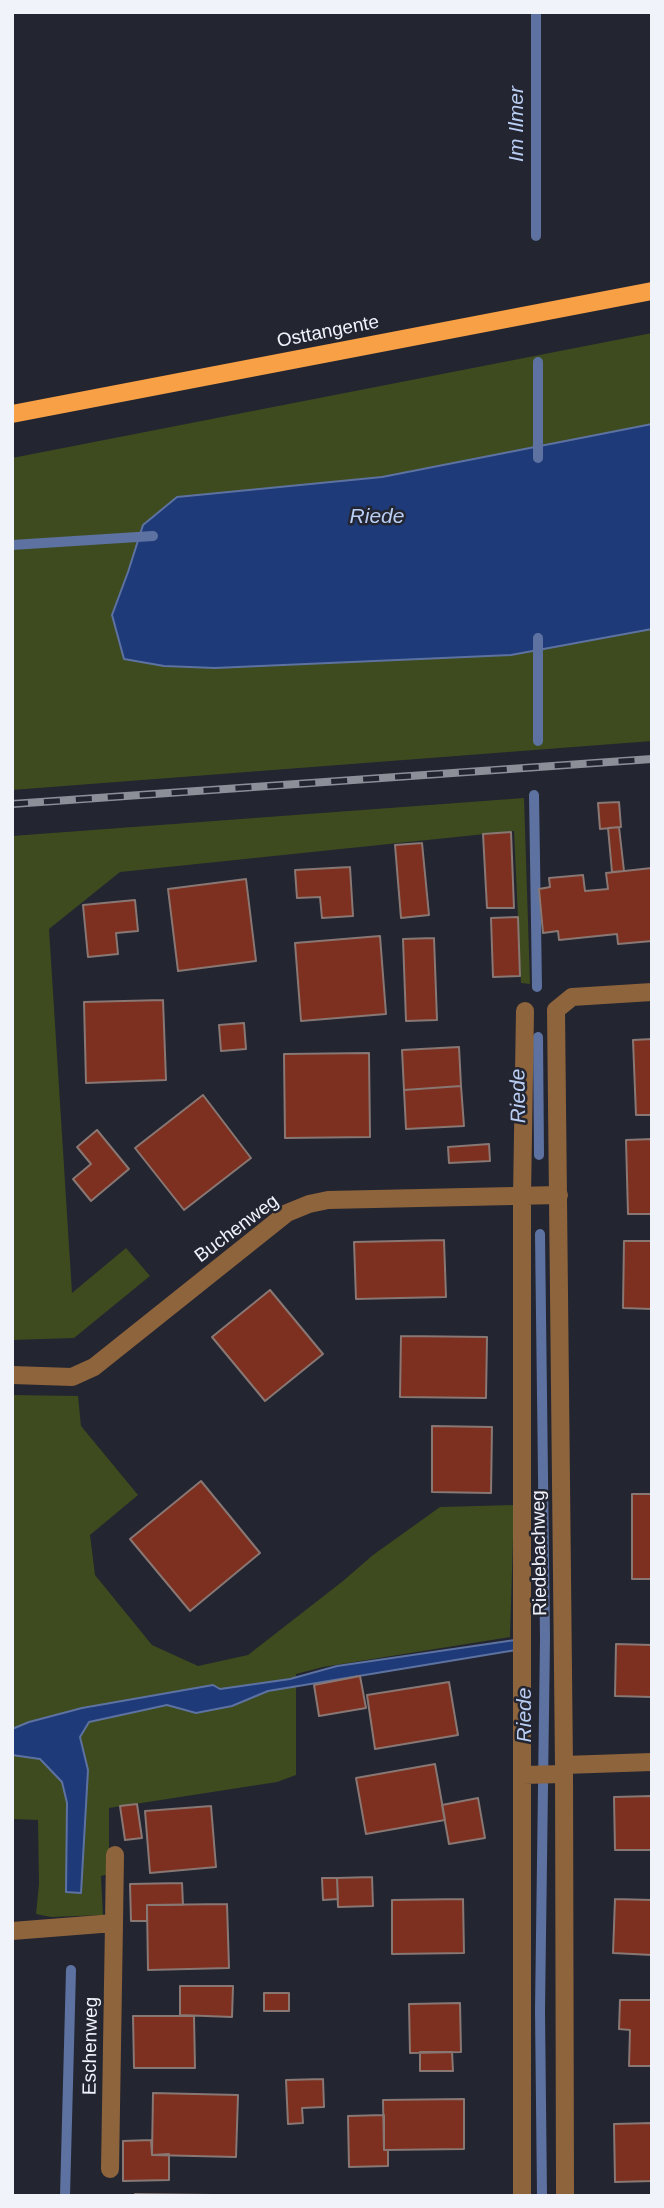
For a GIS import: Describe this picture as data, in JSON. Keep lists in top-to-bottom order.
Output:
{
  "streets": {
    "main road": ["Osttangente"],
    "street": ["Buchenweg", "Riedebachweg", "Eschenweg"]
  },
  "crossings": [
    ["Buchenweg", "Riedebachweg"]
  ],
  "water": ["Im Ilmer", "Riede"]
}
